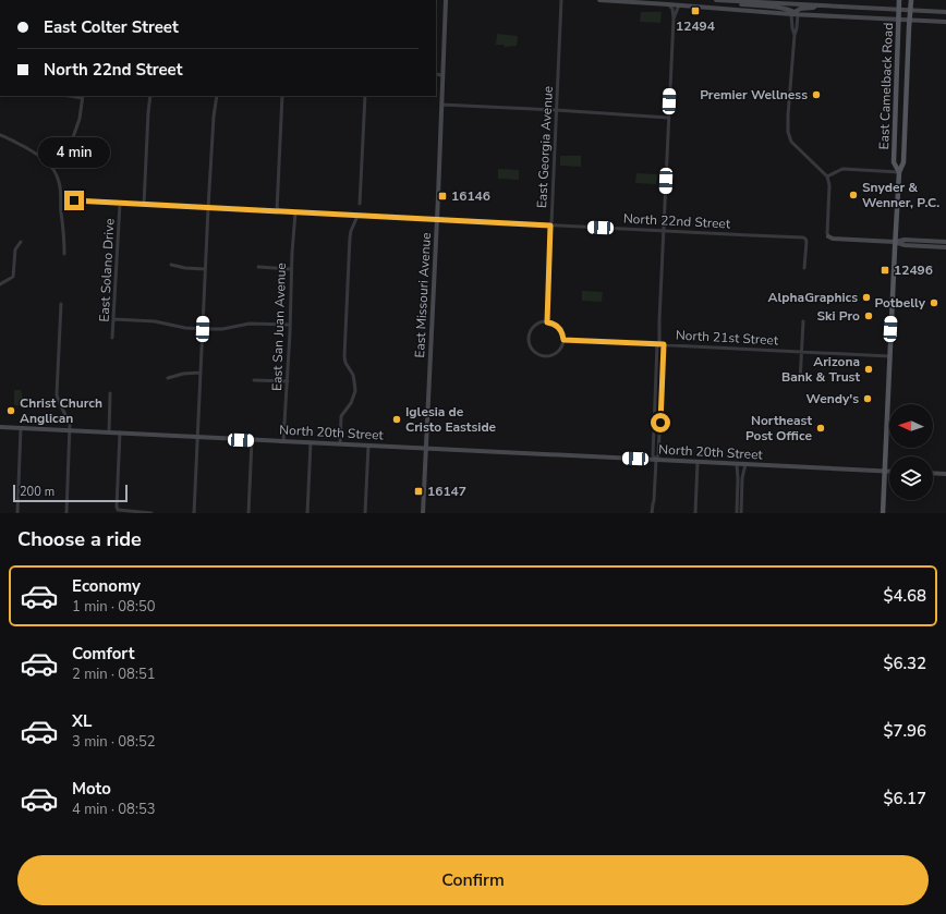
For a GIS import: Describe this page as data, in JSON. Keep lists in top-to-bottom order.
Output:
{
  "streets": {
    "main road": ["East Camelback Road"],
    "street": [
      "East Georgia Avenue",
      "North 22nd Street",
      "East Solano Drive",
      "East Missouri Avenue",
      "East San Juan Avenue",
      "North 21st Street",
      "North 20th Street"
    ]
  },
  "crossings": [
    ["East Camelback Road", "North 21st Street"],
    ["East Camelback Road", "North 20th Street"],
    ["East Georgia Avenue", "North 22nd Street"],
    ["East Georgia Avenue", "North 21st Street"],
    ["North 22nd Street", "East Solano Drive"],
    ["North 22nd Street", "East Missouri Avenue"],
    ["North 22nd Street", "East San Juan Avenue"],
    ["East Missouri Avenue", "North 20th Street"],
    ["East San Juan Avenue", "North 20th Street"]
  ],
  "places": {
    "transit": [
      "12494",
      "16146",
      "12496",
      "16147"
    ],
    "other": [
      "Premier Wellness",
      "Snyder & Wenner, P.C.",
      "AlphaGraphics",
      "Potbelly",
      "Ski Pro",
      "Arizona Bank & Trust",
      "Wendy's",
      "Christ Church Anglican",
      "Iglesia de Cristo Eastside",
      "Northeast Post Office"
    ]
  },
  "scale_bar": "200 m",
  "north": "left",
  "page": {
    "banner": ["East Colter Street", "North 22nd Street"],
    "bubble": "4 min",
    "scale": "200 m",
    "heading": "Choose a ride",
    "list": [
      {
        "name": "Economy",
        "note": "1 min · 08:50",
        "value": "$4.68"
      },
      {
        "name": "Comfort",
        "note": "2 min · 08:51",
        "value": "$6.32"
      },
      {
        "name": "XL",
        "note": "3 min · 08:52",
        "value": "$7.96"
      },
      {
        "name": "Moto",
        "note": "4 min · 08:53",
        "value": "$6.17"
      }
    ],
    "buttons": "Confirm"
  }
}
